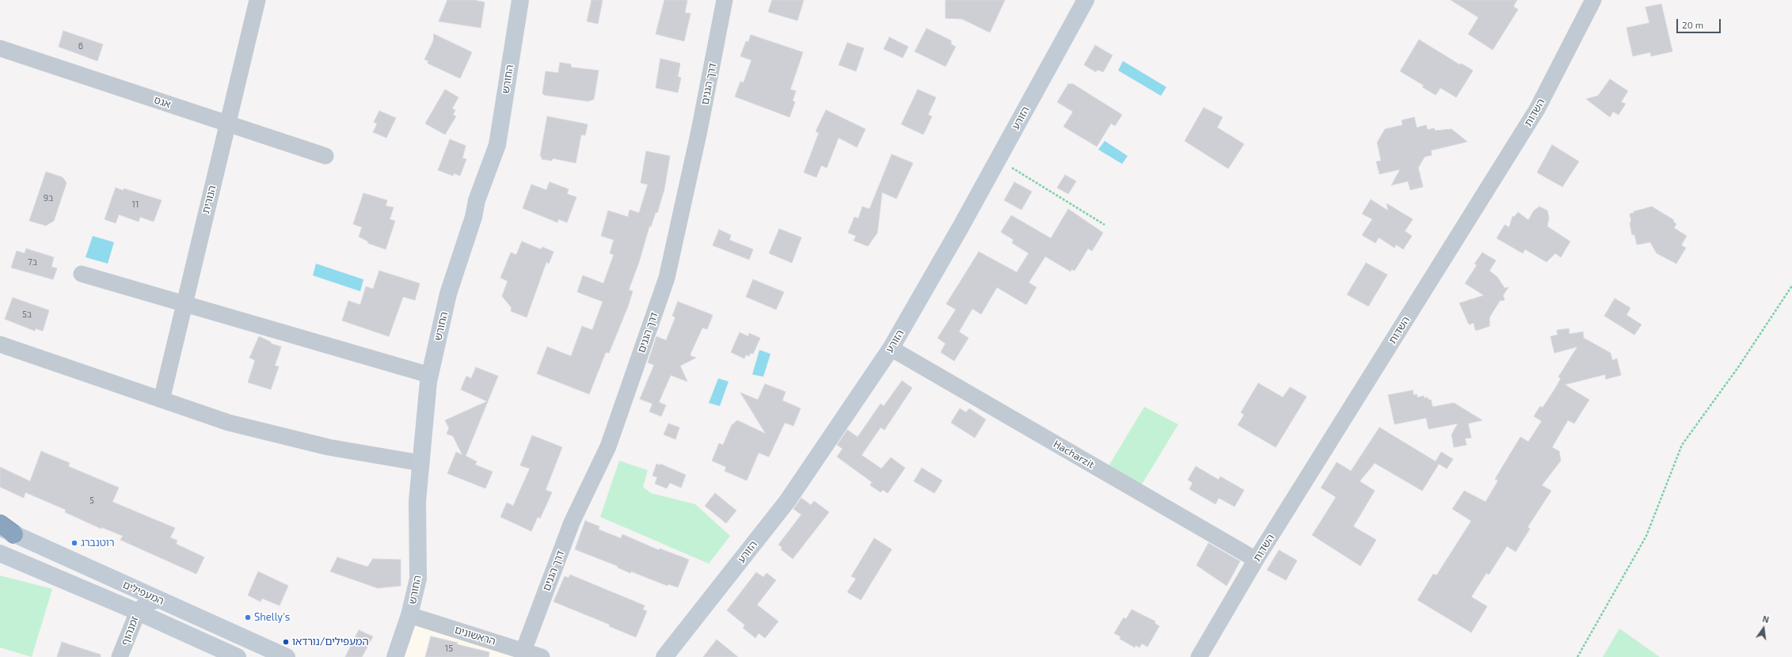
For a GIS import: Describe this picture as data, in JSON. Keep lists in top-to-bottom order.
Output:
{
  "streets": {
    "street": [
      "החורש",
      "דרך הגנים",
      "אגס",
      "השדות",
      "הזורע",
      "הנורית",
      "Hacharzit",
      "המעפילים",
      "זמנהוף",
      "הראשונים"
    ]
  },
  "crossings": [
    ["החורש", "הראשונים"],
    ["דרך הגנים", "הראשונים"],
    ["אגס", "הנורית"],
    ["השדות", "Hacharzit"],
    ["הזורע", "Hacharzit"],
    ["המעפילים", "זמנהוף"]
  ],
  "places": ["רוטנברג", "Shelly's", "המעפילים/נורדאו"],
  "house_numbers": [
    "6",
    "9ב",
    "11",
    "7ב",
    "5ב",
    "5",
    "15"
  ],
  "scale_bar": "20 m",
  "north": "top"
}
